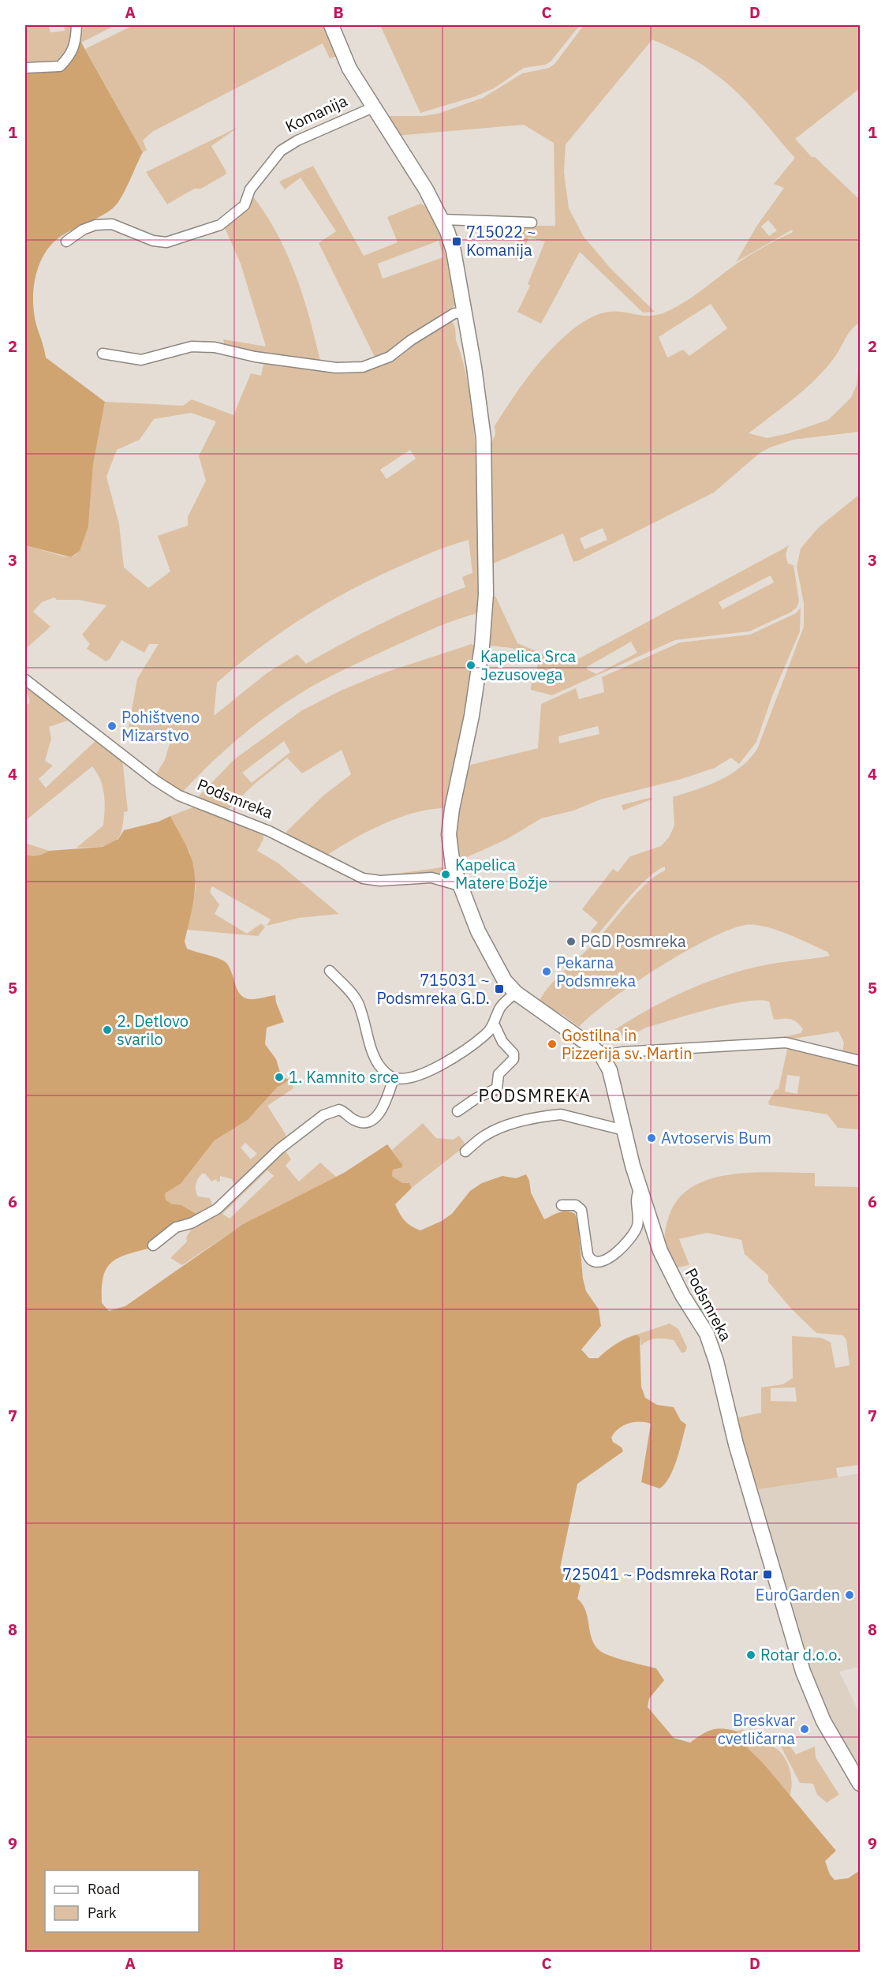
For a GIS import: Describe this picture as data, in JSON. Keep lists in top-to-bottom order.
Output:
{
  "streets": {
    "street": ["Komanija", "Podsmreka"]
  },
  "crossings": [
    ["Komanija", "Podsmreka"]
  ],
  "districts": ["PODSMREKA"],
  "places": {
    "transit": ["715022 ~ Komanija", "715031 ~ Podsmreka G.D.", "725041 ~ Podsmreka Rotar"],
    "other": [
      "Kapelica Srca Jezusovega",
      "Pohištveno Mizarstvo",
      "Kapelica Matere Božje",
      "PGD Posmreka",
      "Pekarna Podsmreka",
      "2. Detlovo svarilo",
      "Gostilna in Pizzerija sv. Martin",
      "1. Kamnito srce",
      "Avtoservis Bum",
      "EuroGarden",
      "Rotar d.o.o.",
      "Breskvar cvetličarna"
    ]
  },
  "legend": ["Road", "Park"],
  "grid": {
    "columns": [
      "A",
      "B",
      "C",
      "D"
    ],
    "rows": [
      "1",
      "2",
      "3",
      "4",
      "5",
      "6",
      "7",
      "8",
      "9"
    ]
  }
}
